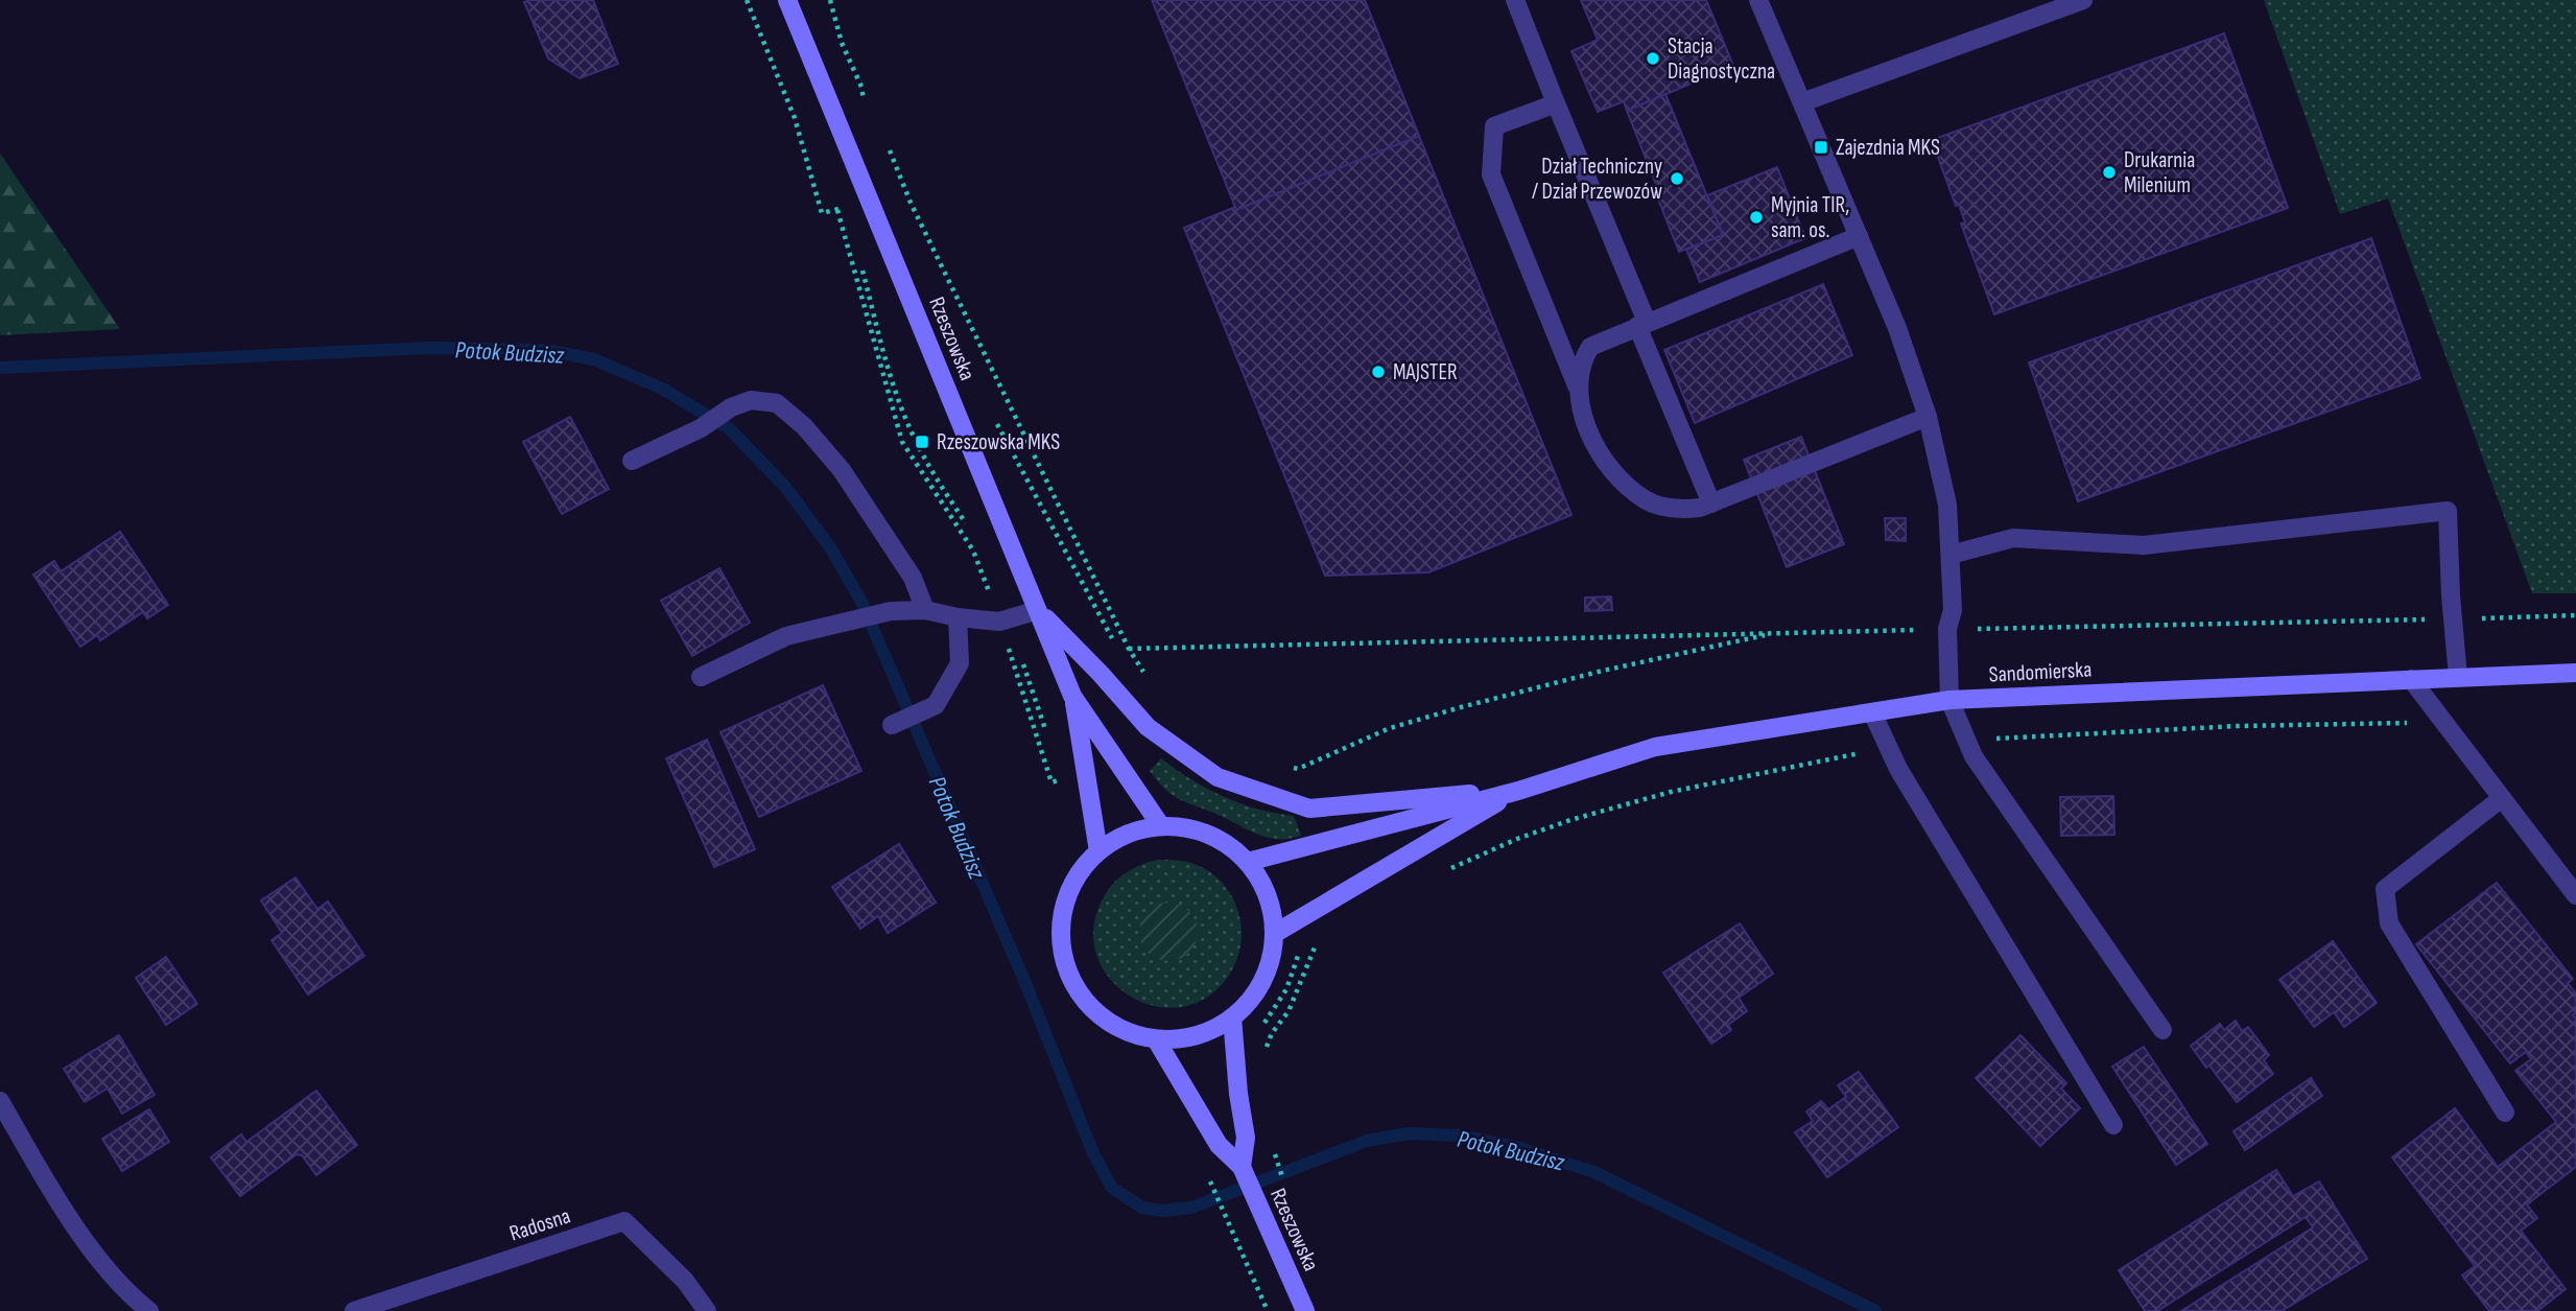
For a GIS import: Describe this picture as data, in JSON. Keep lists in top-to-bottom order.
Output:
{
  "streets": {
    "street": ["Rzeszowska", "Sandomierska", "Radosna"]
  },
  "water": ["Potok Budzisz"],
  "places": {
    "other": [
      "Stacja Diagnostyczna",
      "Drukarnia Milenium",
      "Dział Techniczny / Dział Przewozów",
      "Myjnia TIR, sam. os.",
      "MAJSTER"
    ],
    "transit": ["Zajezdnia MKS", "Rzeszowska MKS"]
  }
}
